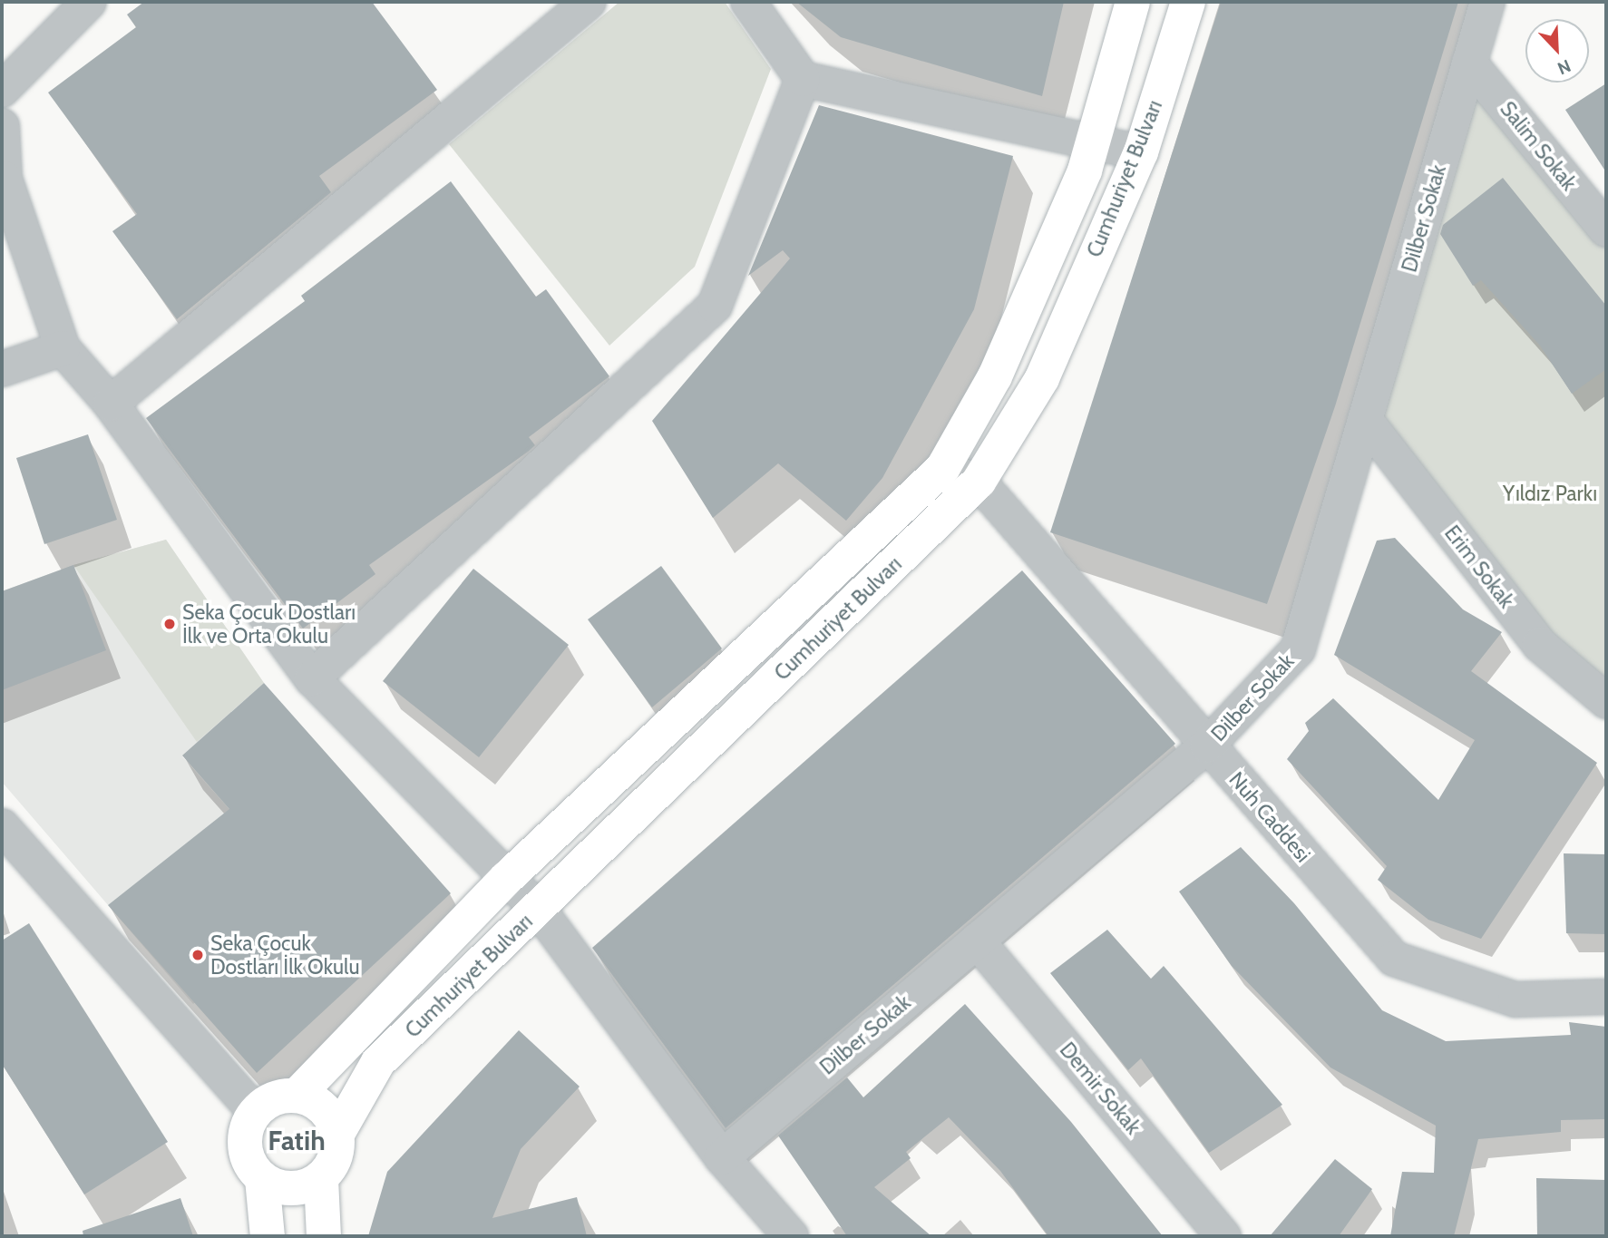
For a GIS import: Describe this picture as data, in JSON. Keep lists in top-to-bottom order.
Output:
{
  "streets": {
    "main road": ["Cumhuriyet Bulvarı"],
    "street": [
      "Salim Sokak",
      "Dilber Sokak",
      "Erim Sokak",
      "Nuh Caddesi",
      "Demir Sokak"
    ]
  },
  "crossings": [
    ["Salim Sokak", "Dilber Sokak"],
    ["Cumhuriyet Bulvarı", "Nuh Caddesi"],
    ["Dilber Sokak", "Erim Sokak"],
    ["Dilber Sokak", "Nuh Caddesi"],
    ["Dilber Sokak", "Demir Sokak"]
  ],
  "districts": ["Fatih"],
  "parks": ["Yıldız Parkı"],
  "places": ["Seka Çocuk Dostları İlk ve Orta Okulu", "Seka Çocuk Dostları İlk Okulu"],
  "north": "bottom right"
}
